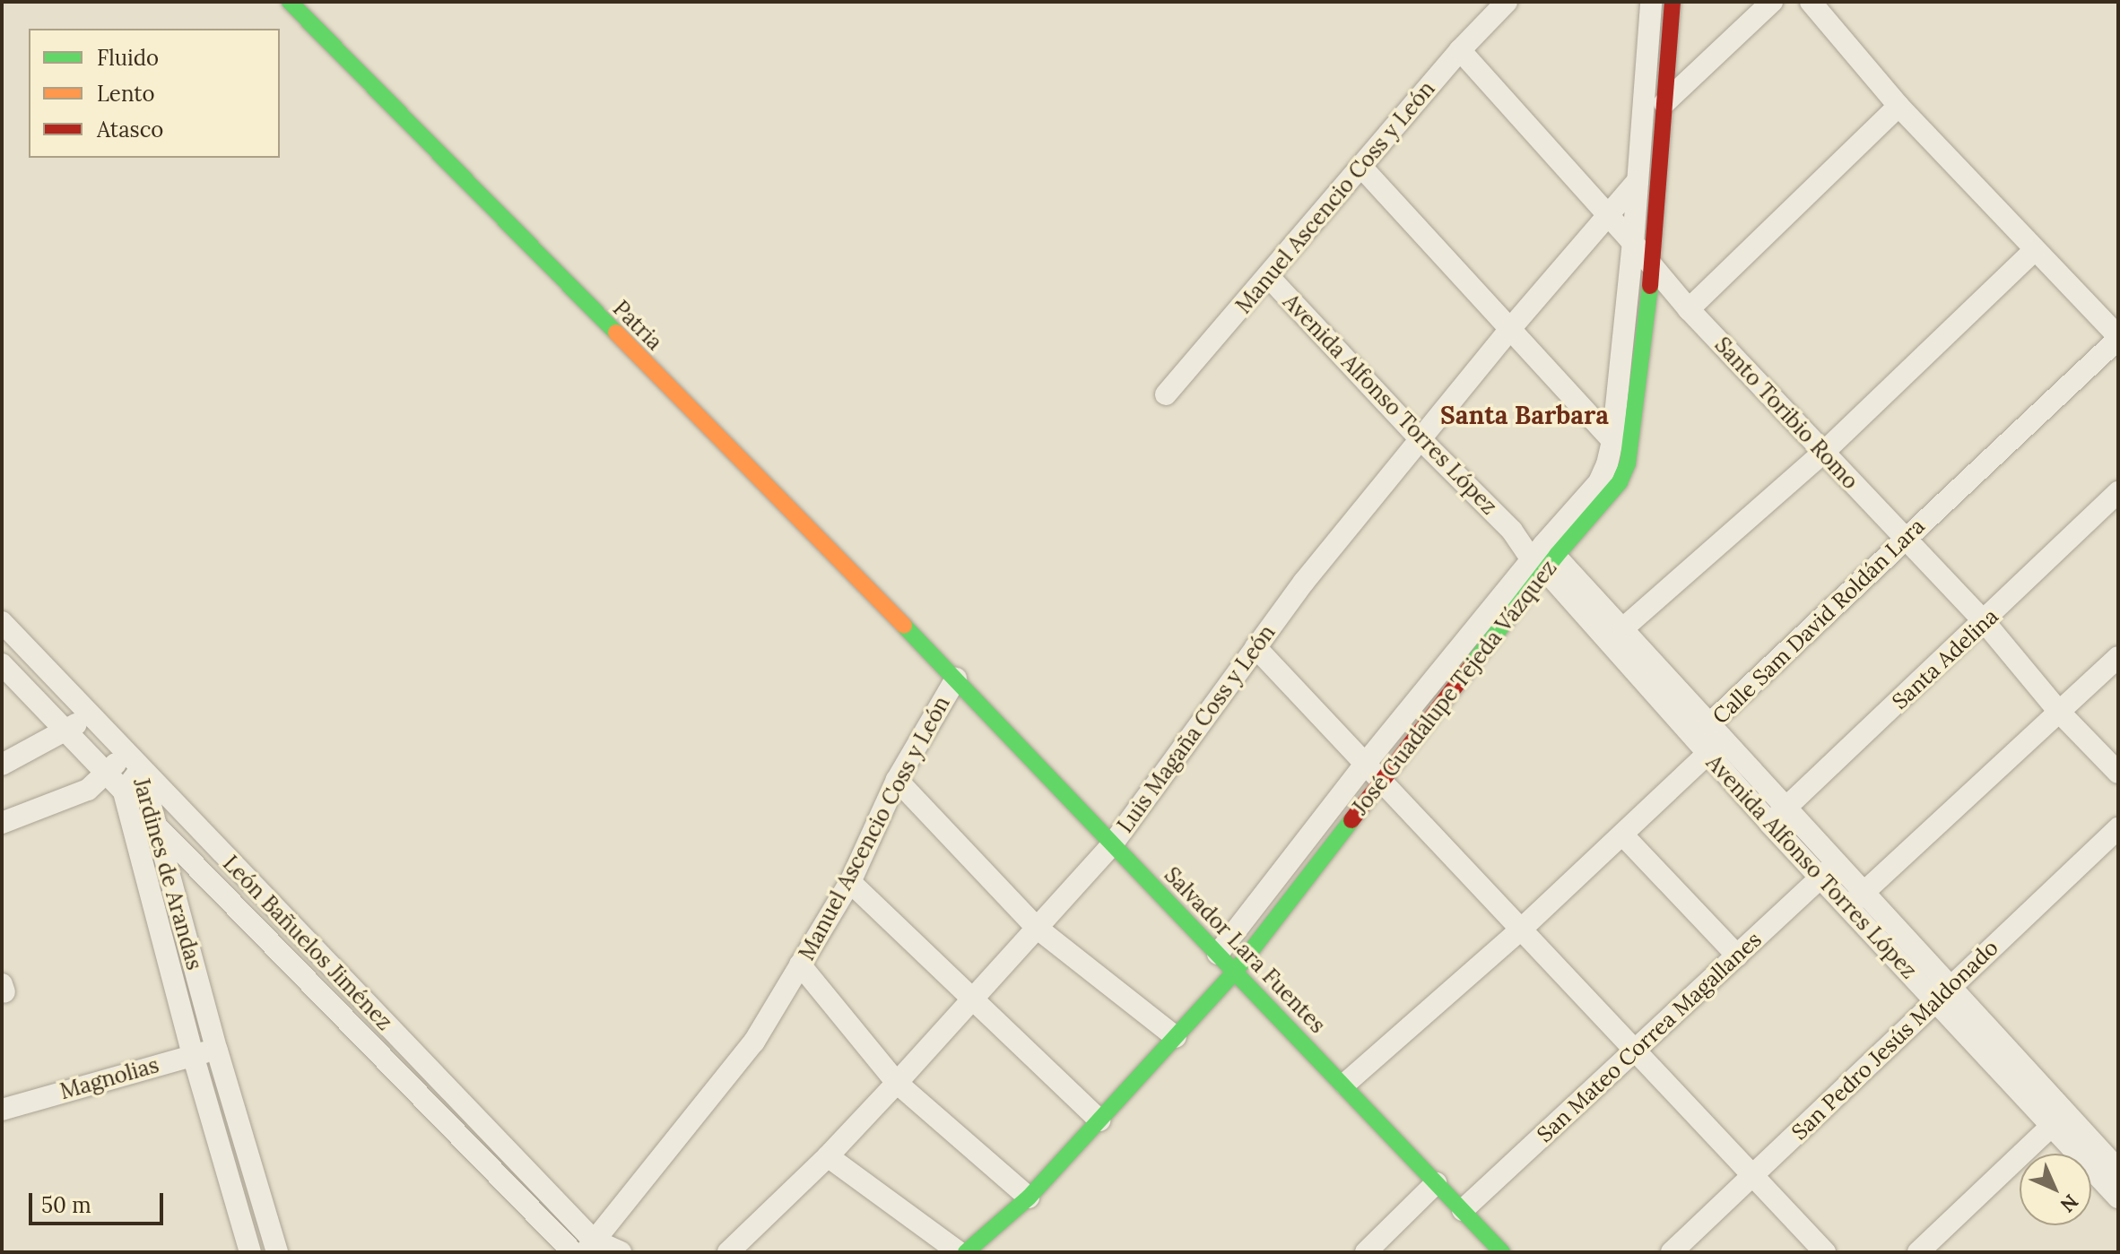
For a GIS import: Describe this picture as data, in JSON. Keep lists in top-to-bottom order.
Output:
{
  "streets": {
    "street": [
      "Manuel Ascencio Coss y León",
      "Patria",
      "Avenida Alfonso Torres López",
      "Santo Toribio Romo",
      "Calle Sam David Roldán Lara",
      "Santa Adelina",
      "José Guadalupe Tejeda Vázquez",
      "Luis Magaña Coss y León",
      "Jardines de Arandas",
      "León Bañuelos Jiménez",
      "Salvador Lara Fuentes",
      "San Mateo Correa Magallanes",
      "San Pedro Jesús Maldonado",
      "Magnolias"
    ]
  },
  "crossings": [
    ["Manuel Ascencio Coss y León", "Patria"],
    ["Manuel Ascencio Coss y León", "Avenida Alfonso Torres López"],
    ["Manuel Ascencio Coss y León", "Santo Toribio Romo"],
    ["Manuel Ascencio Coss y León", "León Bañuelos Jiménez"],
    ["Manuel Ascencio Coss y León", "Salvador Lara Fuentes"],
    ["Patria", "Salvador Lara Fuentes"],
    ["Avenida Alfonso Torres López", "Calle Sam David Roldán Lara"],
    ["Avenida Alfonso Torres López", "Santa Adelina"],
    ["Avenida Alfonso Torres López", "José Guadalupe Tejeda Vázquez"],
    ["Avenida Alfonso Torres López", "Luis Magaña Coss y León"],
    ["Avenida Alfonso Torres López", "San Mateo Correa Magallanes"],
    ["Avenida Alfonso Torres López", "San Pedro Jesús Maldonado"],
    ["Santo Toribio Romo", "Calle Sam David Roldán Lara"],
    ["Santo Toribio Romo", "Santa Adelina"],
    ["Santo Toribio Romo", "José Guadalupe Tejeda Vázquez"],
    ["Santo Toribio Romo", "Luis Magaña Coss y León"],
    ["Calle Sam David Roldán Lara", "Salvador Lara Fuentes"],
    ["José Guadalupe Tejeda Vázquez", "Luis Magaña Coss y León"],
    ["José Guadalupe Tejeda Vázquez", "Salvador Lara Fuentes"],
    ["Luis Magaña Coss y León", "Salvador Lara Fuentes"],
    ["Jardines de Arandas", "León Bañuelos Jiménez"],
    ["Jardines de Arandas", "Magnolias"],
    ["Salvador Lara Fuentes", "San Mateo Correa Magallanes"]
  ],
  "districts": ["Santa Barbara"],
  "legend": ["Fluido", "Lento", "Atasco"],
  "scale_bar": "50 m",
  "north": "bottom right"
}
